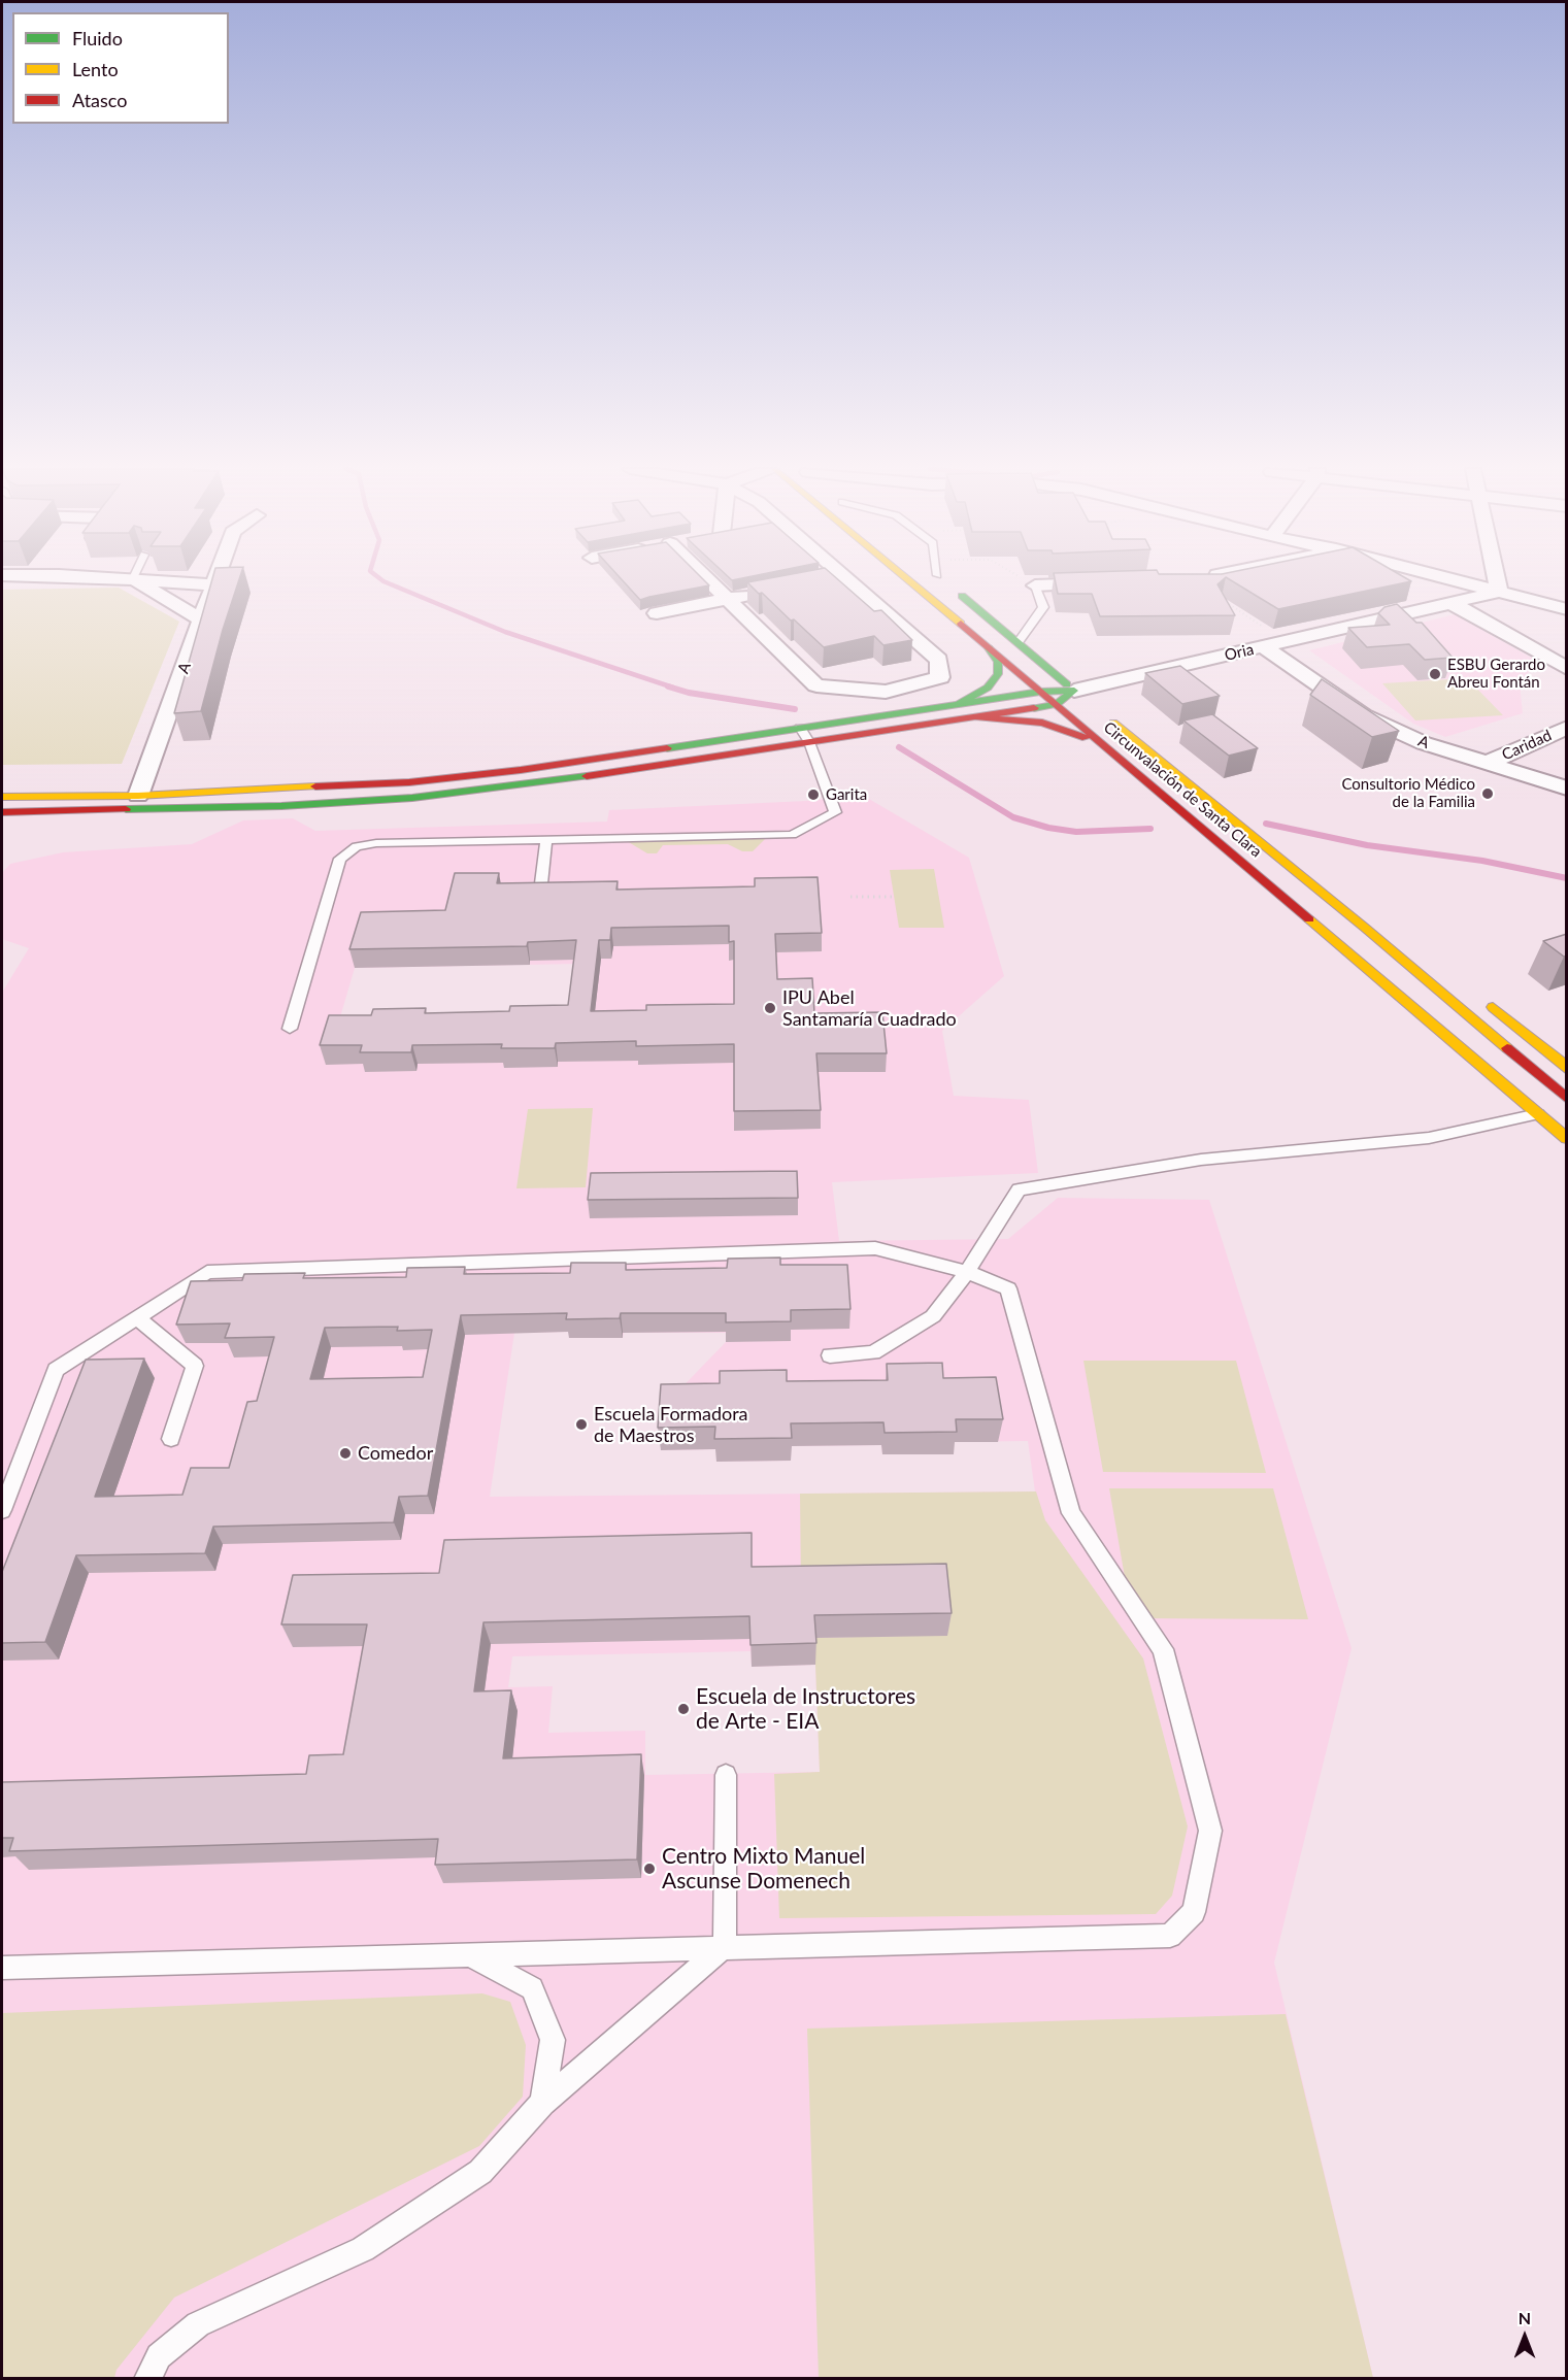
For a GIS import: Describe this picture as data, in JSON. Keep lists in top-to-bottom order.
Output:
{
  "streets": {
    "main road": ["Circunvalación de Santa Clara"],
    "street": ["Oria", "A", "Caridad"]
  },
  "crossings": [
    ["Oria", "A"],
    ["Oria", "Circunvalación de Santa Clara"],
    ["A", "Caridad"]
  ],
  "places": [
    "ESBU Gerardo Abreu Fontán",
    "Consultorio Médico de la Familia",
    "Garita",
    "IPU Abel Santamaría Cuadrado",
    "Escuela Formadora de Maestros",
    "Comedor",
    "Escuela de Instructores de Arte - EIA",
    "Centro Mixto Manuel Ascunse Domenech"
  ],
  "legend": ["Fluido", "Lento", "Atasco"],
  "north": "top"
}
